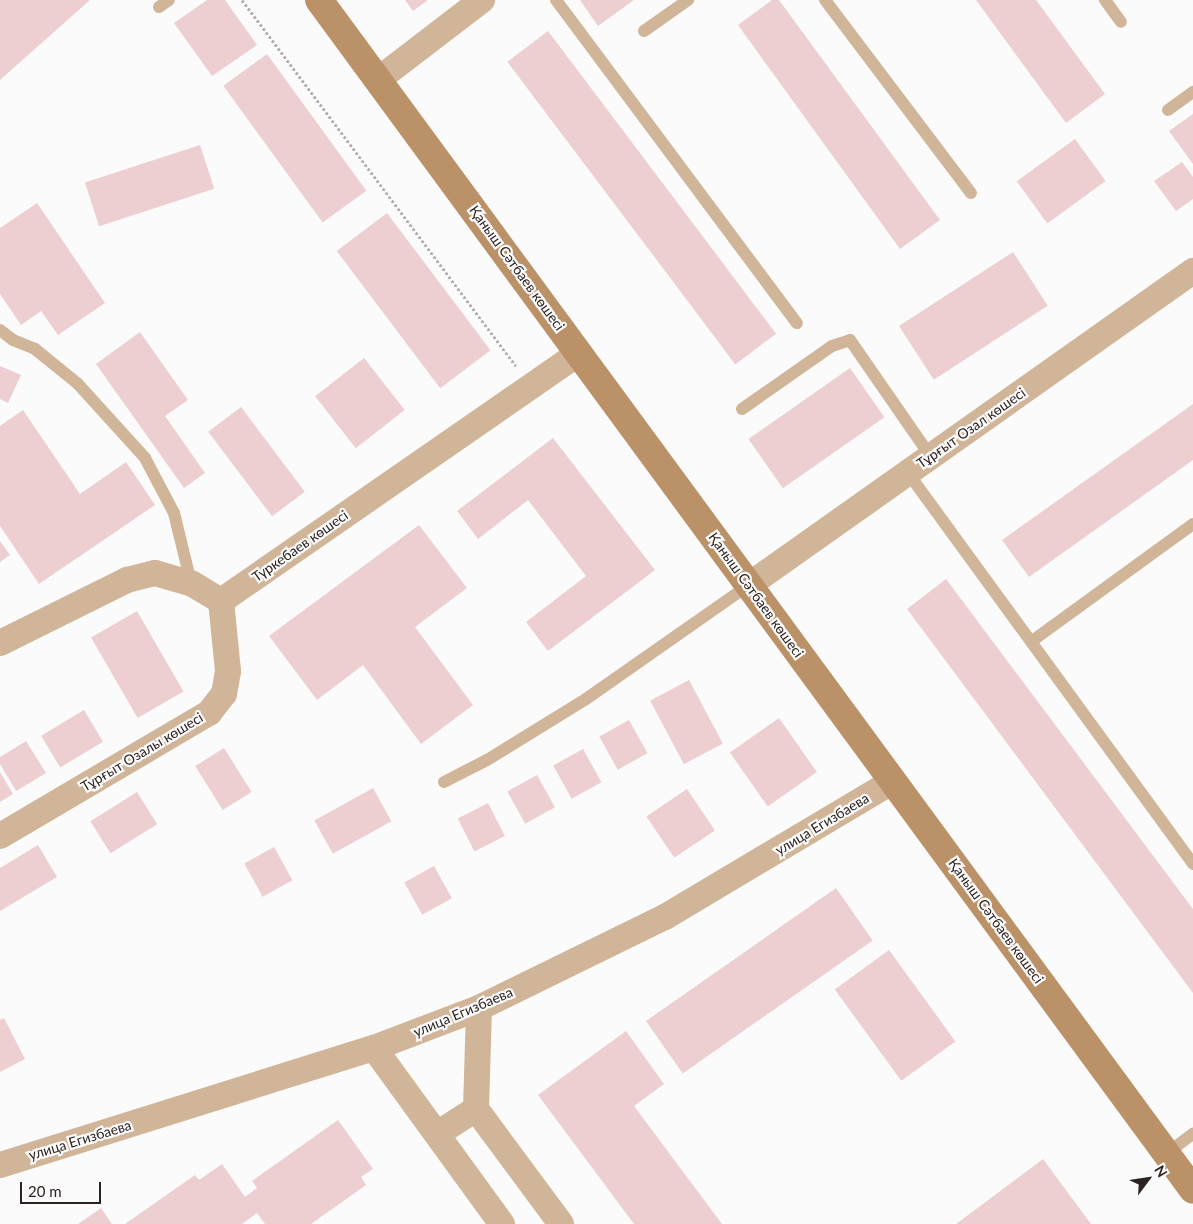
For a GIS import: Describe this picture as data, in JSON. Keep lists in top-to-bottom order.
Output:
{
  "streets": {
    "main road": ["Қаныш Сәтбаев көшесі"],
    "street": [
      "Тұрғыт Озал көшесі",
      "Түркебаев көшесі",
      "Тұрғыт Озалы көшесі",
      "улица Егизбаева"
    ]
  },
  "crossings": [
    ["Қаныш Сәтбаев көшесі", "Тұрғыт Озал көшесі"],
    ["Қаныш Сәтбаев көшесі", "Түркебаев көшесі"],
    ["Қаныш Сәтбаев көшесі", "улица Егизбаева"],
    ["Түркебаев көшесі", "Тұрғыт Озалы көшесі"]
  ],
  "scale_bar": "20 m",
  "north": "top right"
}
